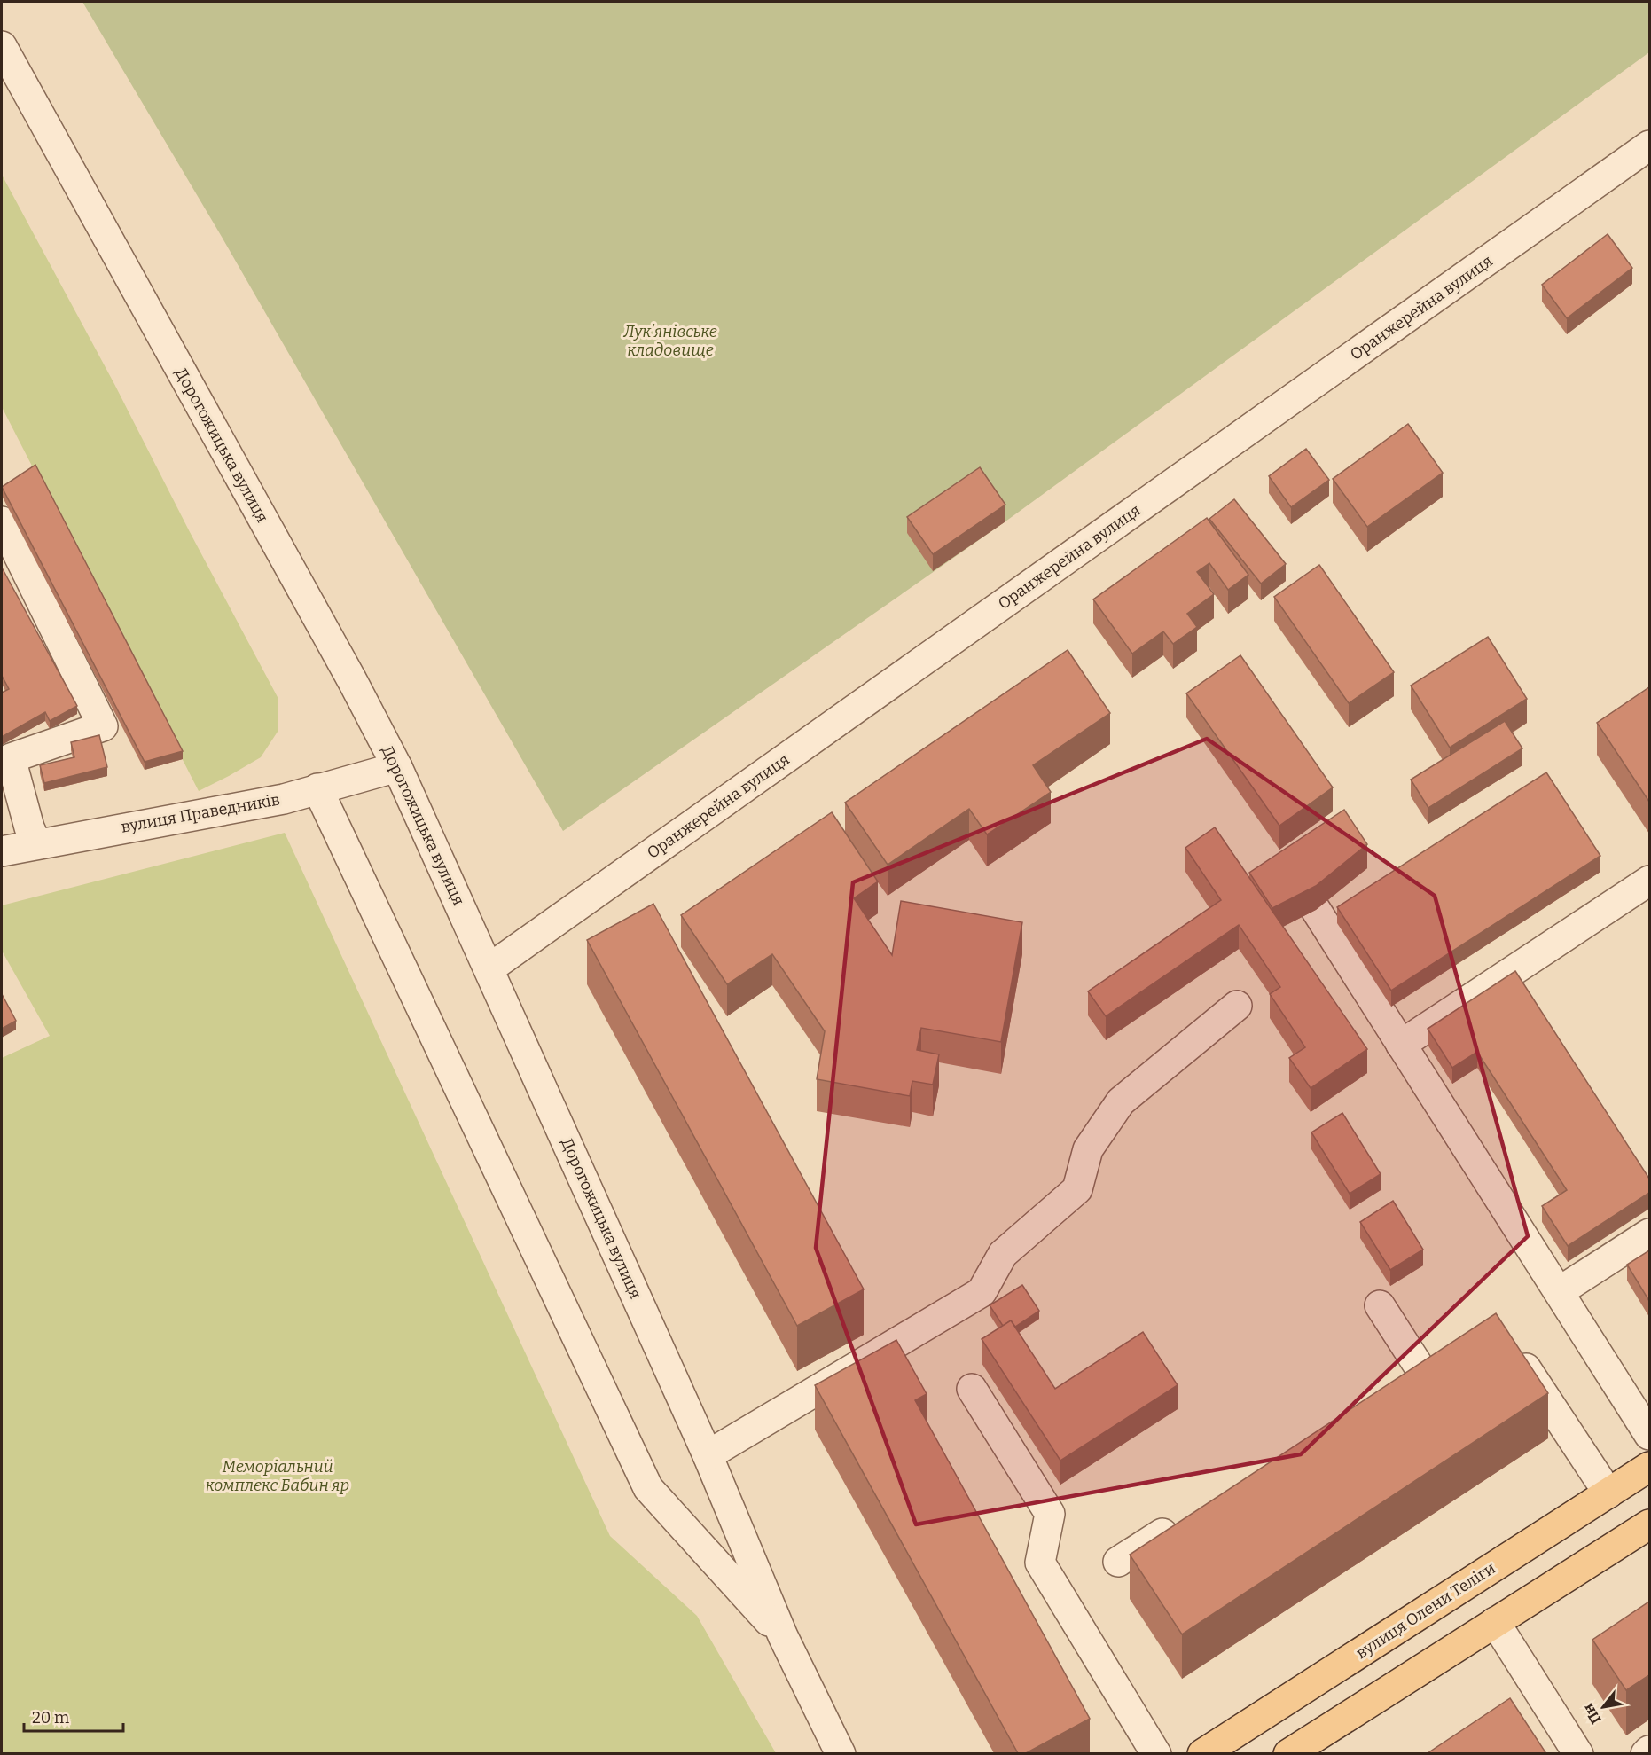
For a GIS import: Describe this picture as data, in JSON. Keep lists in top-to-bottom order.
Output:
{
  "streets": {
    "main road": ["вулиця Олени Теліги"],
    "street": ["Оранжерейна вулиця", "Дорогожицька вулиця", "вулиця Праведників"]
  },
  "crossings": [
    ["Оранжерейна вулиця", "Дорогожицька вулиця"],
    ["Дорогожицька вулиця", "вулиця Праведників"]
  ],
  "parks": ["Лукʼянівське кладовище", "Меморіальний комплекс Бабин яр"],
  "scale_bar": "20 m",
  "north": "bottom left"
}
